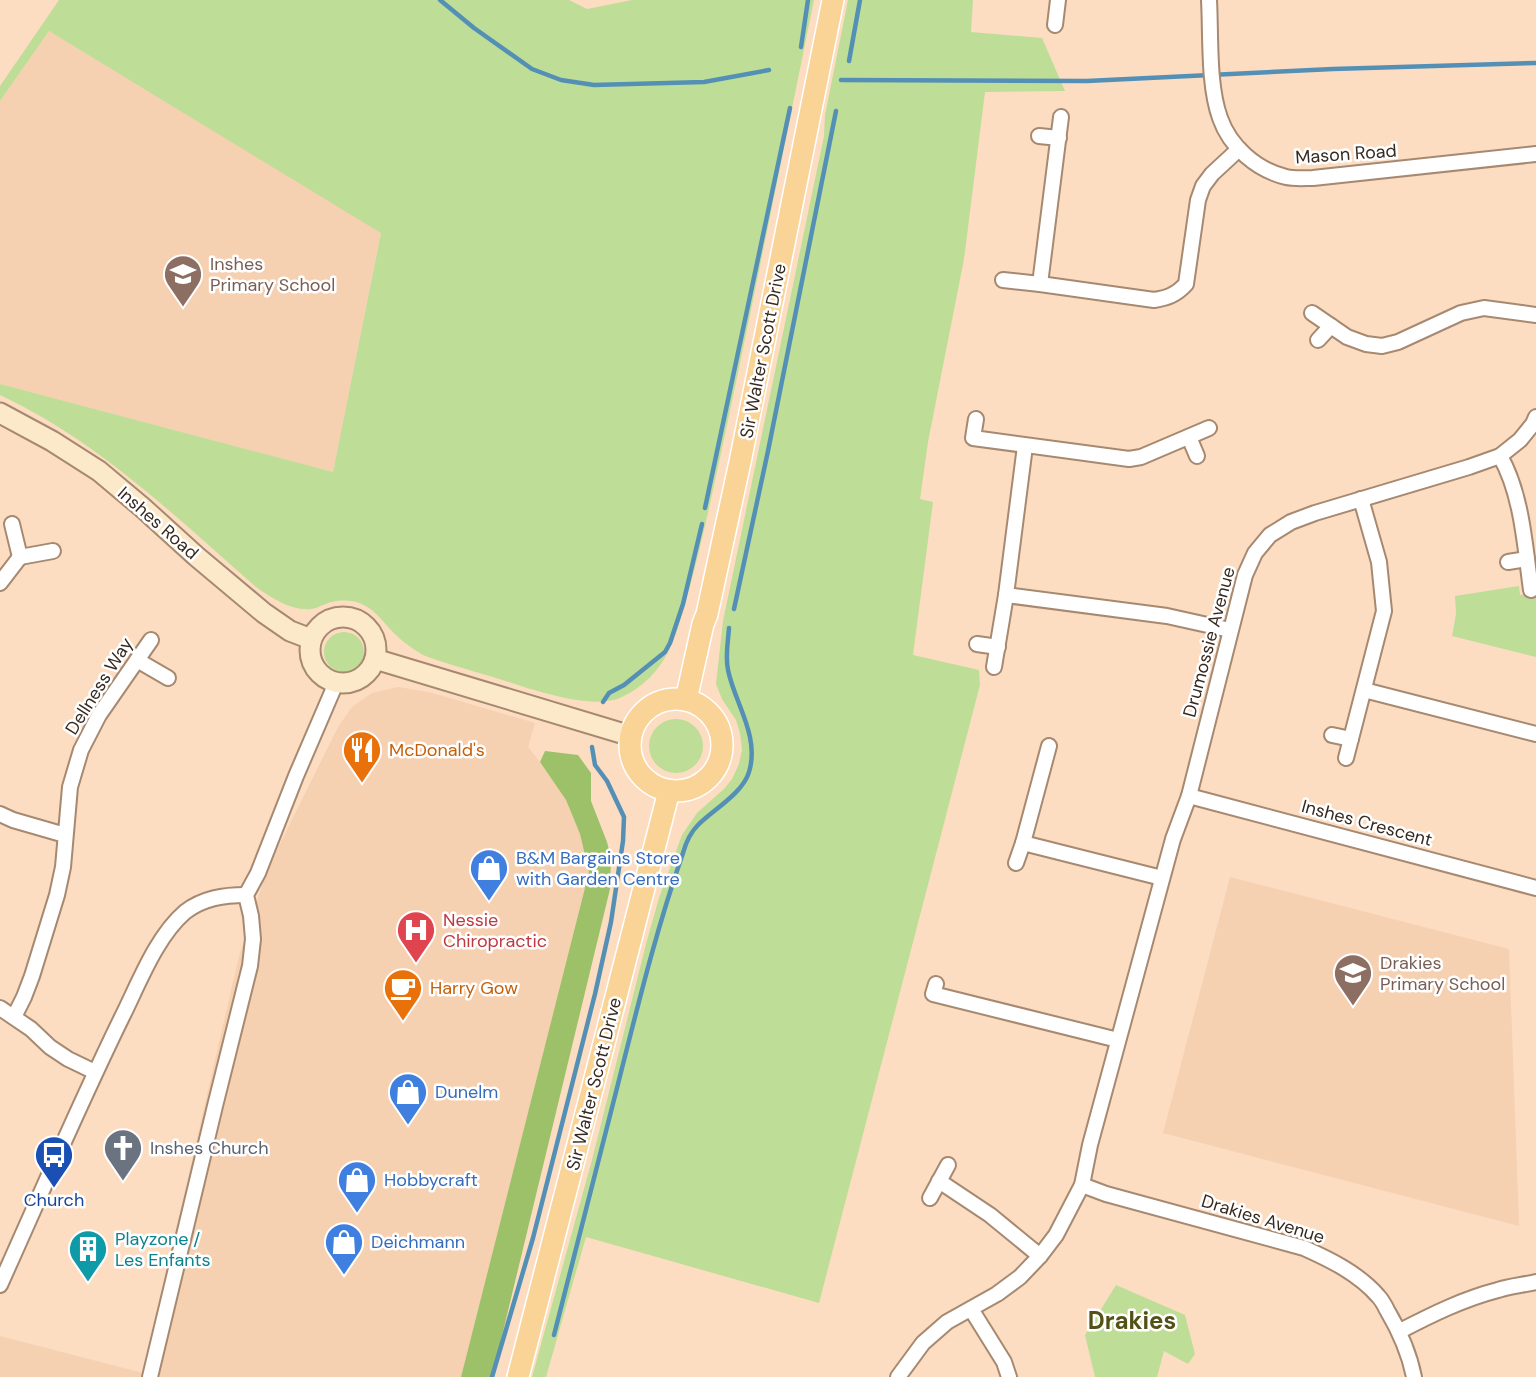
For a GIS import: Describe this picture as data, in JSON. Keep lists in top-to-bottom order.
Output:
{
  "streets": {
    "main road": ["Sir Walter Scott Drive"],
    "street": [
      "Mason Road",
      "Inshes Road",
      "Drumossie Avenue",
      "Dellness Way",
      "Inshes Crescent",
      "Drakies Avenue"
    ]
  },
  "crossings": [
    ["Drumossie Avenue", "Inshes Crescent"],
    ["Drumossie Avenue", "Drakies Avenue"]
  ],
  "districts": ["Drakies"],
  "places": {
    "school or university": ["Inshes Primary School", "Drakies Primary School"],
    "restaurant": ["McDonald's"],
    "shop": [
      "B&M Bargains Store with Garden Centre",
      "Dunelm",
      "Hobbycraft",
      "Deichmann"
    ],
    "hospital": ["Nessie Chiropractic"],
    "cafe": ["Harry Gow"],
    "church": ["Inshes Church"],
    "bus stop": ["Church"],
    "building": ["Playzone / Les Enfants"]
  }
}
